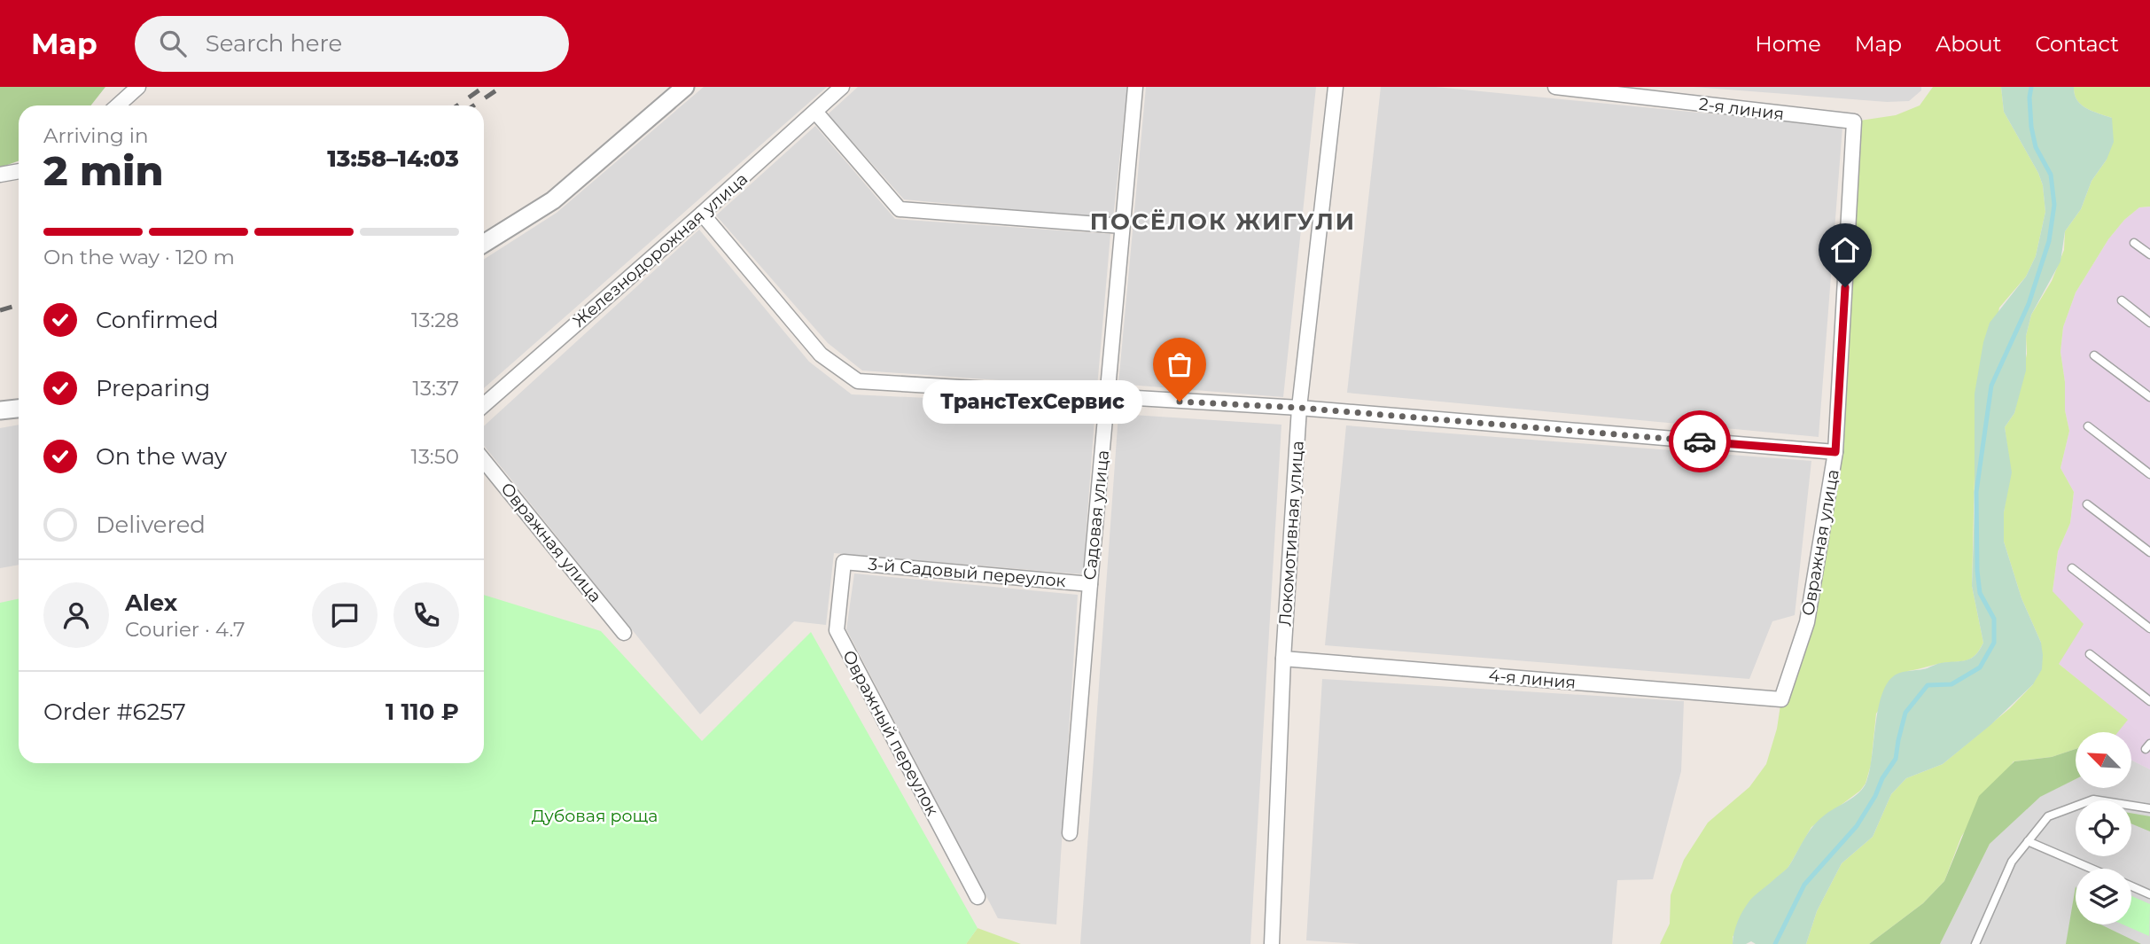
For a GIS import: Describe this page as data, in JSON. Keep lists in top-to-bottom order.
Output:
{
  "streets": {
    "street": [
      "2-я линия",
      "Железнодорожная улица",
      "Садовая улица",
      "Локомотивная улица",
      "Овражная улица",
      "3-й Садовый переулок",
      "4-я линия",
      "Овражный переулок"
    ]
  },
  "crossings": [
    ["2-я линия", "Овражная улица"],
    ["Садовая улица", "3-й Садовый переулок"],
    ["Локомотивная улица", "4-я линия"],
    ["Овражная улица", "4-я линия"],
    ["3-й Садовый переулок", "Овражный переулок"]
  ],
  "districts": ["ПОСЁЛОК ЖИГУЛИ"],
  "parks": ["Дубовая роща"],
  "places": ["ТрансТехСервис"],
  "north": "top left",
  "page": {
    "header": "Map",
    "search": "Search here",
    "nav": [
      "Home",
      "Map",
      "About",
      "Contact"
    ],
    "heading": ["2 min", "Arriving in", "13:58–14:03"],
    "panel": [
      "Alex",
      "Courier · 4.7",
      "Order #6257",
      "1 110 ₽"
    ],
    "bar": "On the way · 120 m",
    "list": [
      ["Confirmed", "13:28"],
      ["Preparing", "13:37"],
      ["On the way", "13:50"],
      "Delivered"
    ],
    "bubble": "ТрансТехСервис"
  }
}
